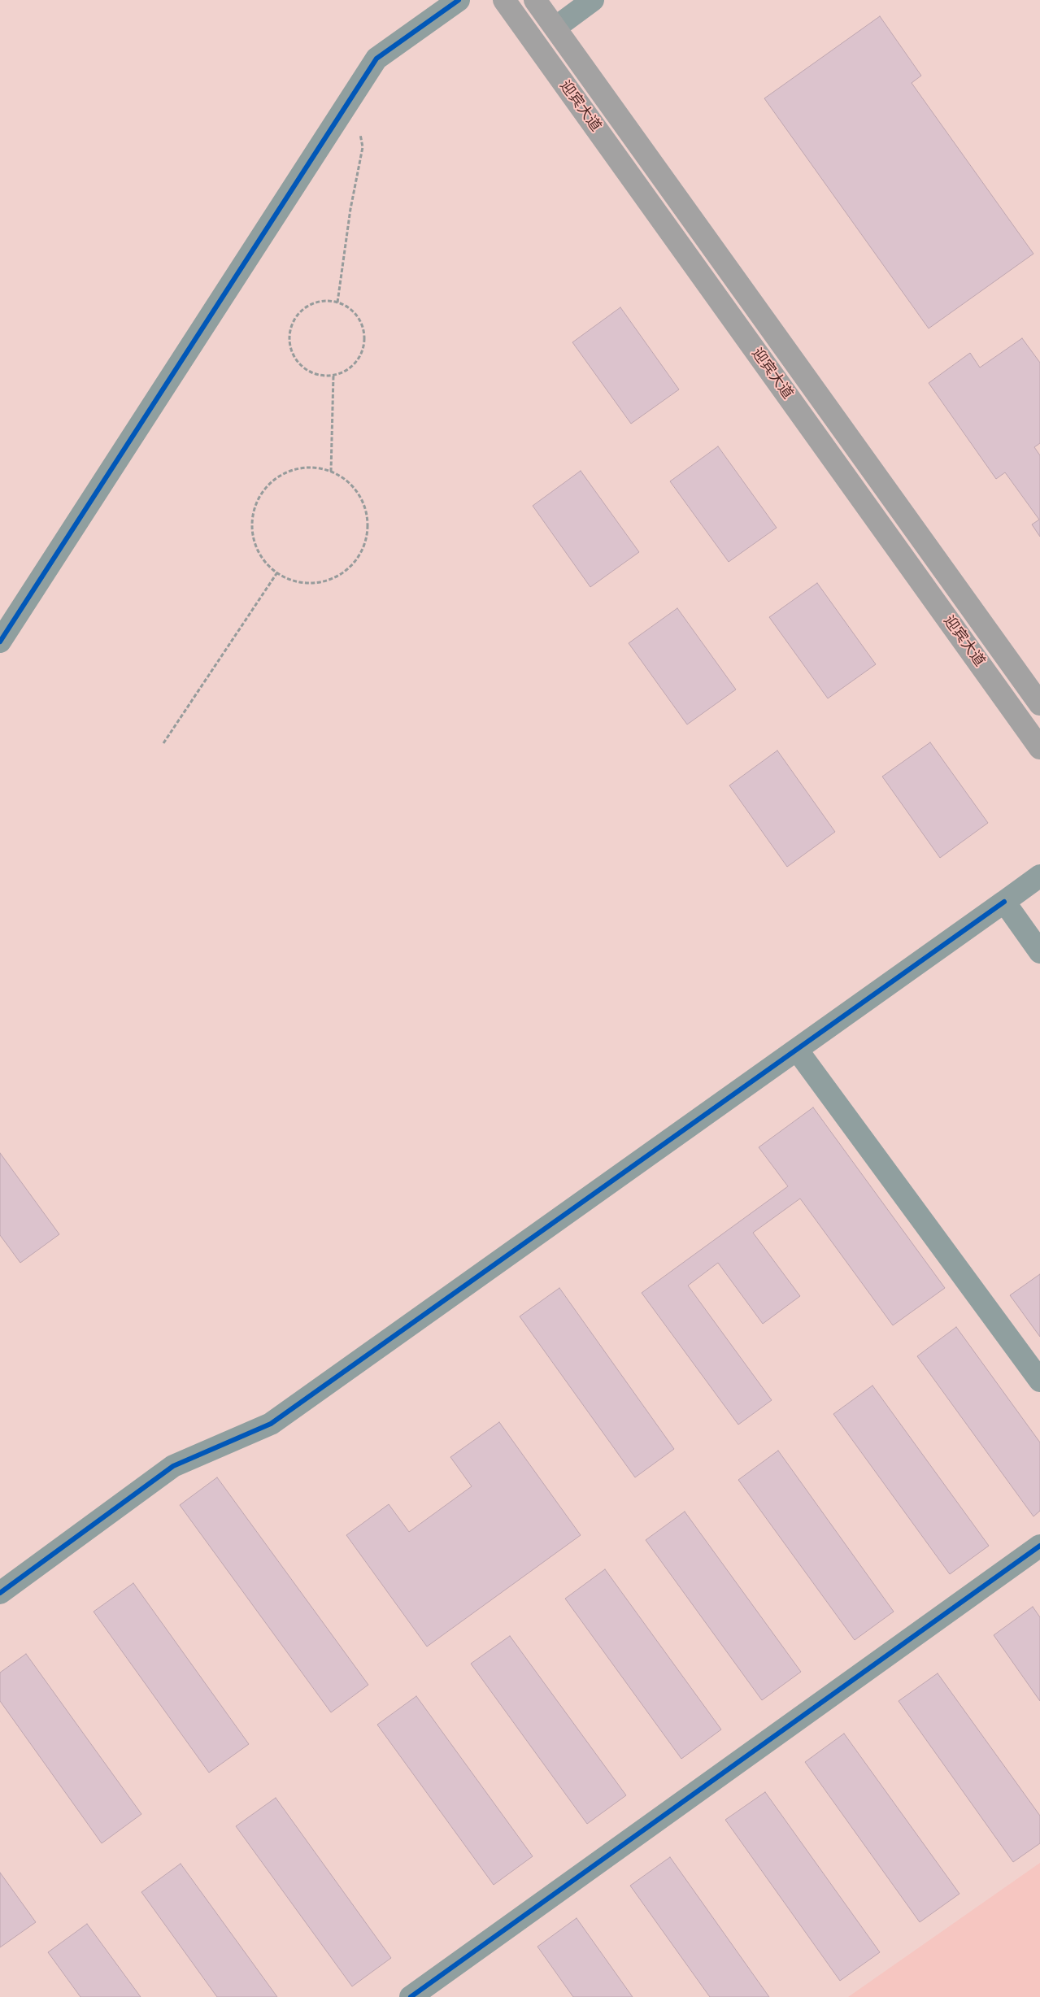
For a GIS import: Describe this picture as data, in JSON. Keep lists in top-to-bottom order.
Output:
{
  "streets": {
    "main road": ["迎宾大道"]
  }
}
